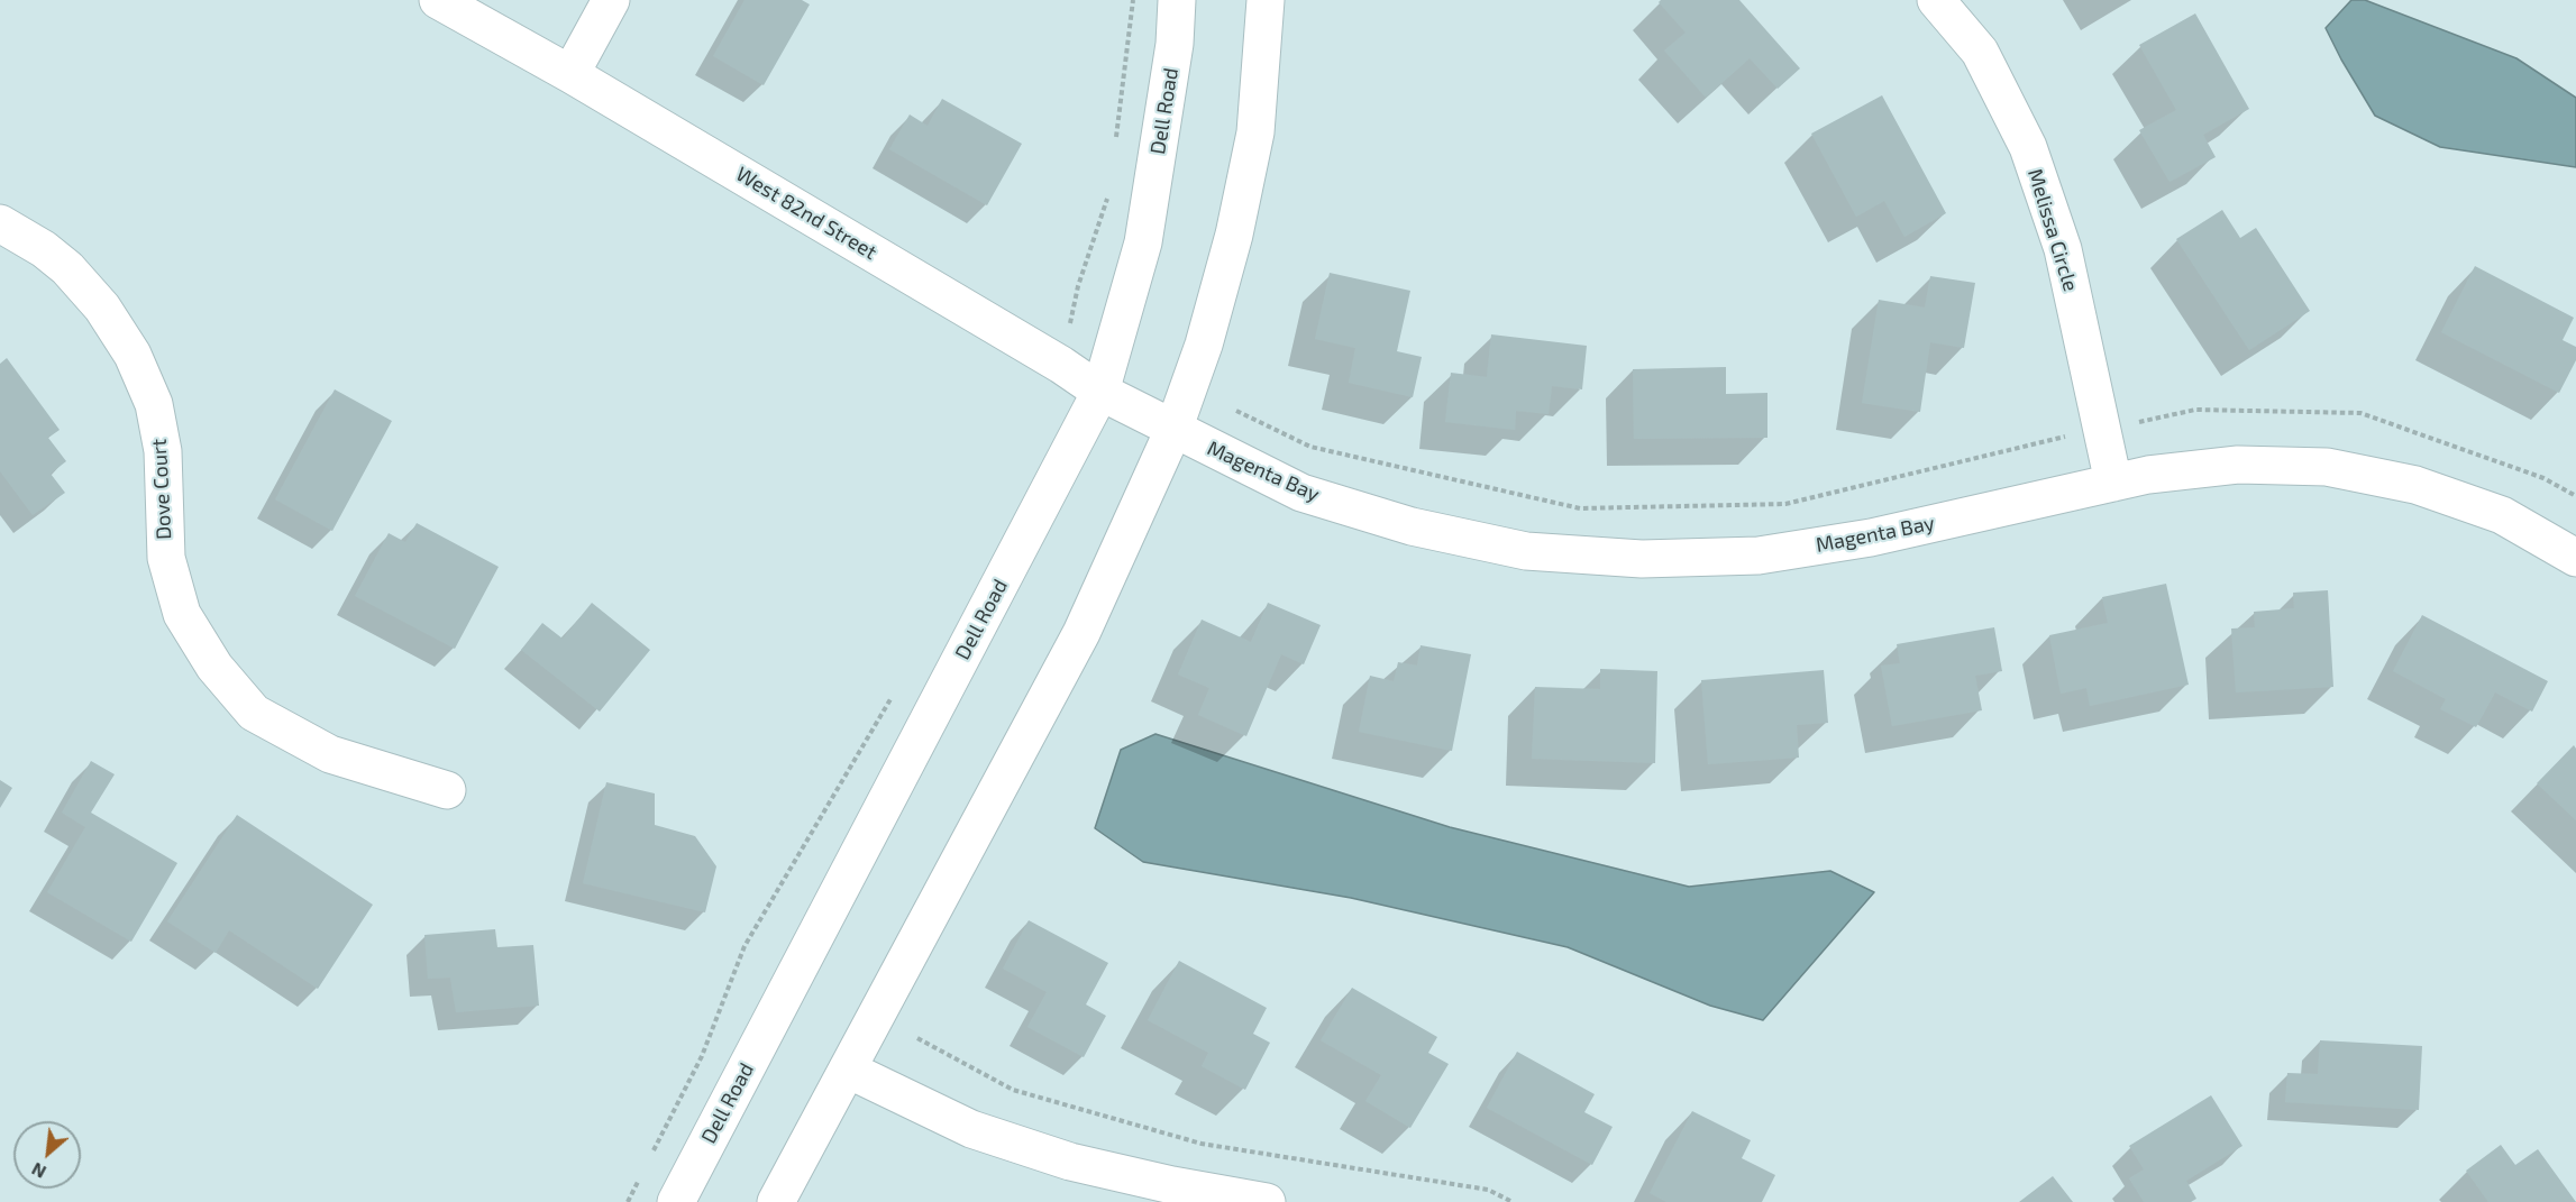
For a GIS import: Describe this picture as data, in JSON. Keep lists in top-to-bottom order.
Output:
{
  "streets": {
    "street": [
      "Dell Road",
      "West 82nd Street",
      "Melissa Circle",
      "Magenta Bay",
      "Dove Court"
    ]
  },
  "crossings": [
    ["Dell Road", "West 82nd Street"],
    ["West 82nd Street", "Magenta Bay"],
    ["Melissa Circle", "Magenta Bay"]
  ],
  "north": "bottom left"
}
